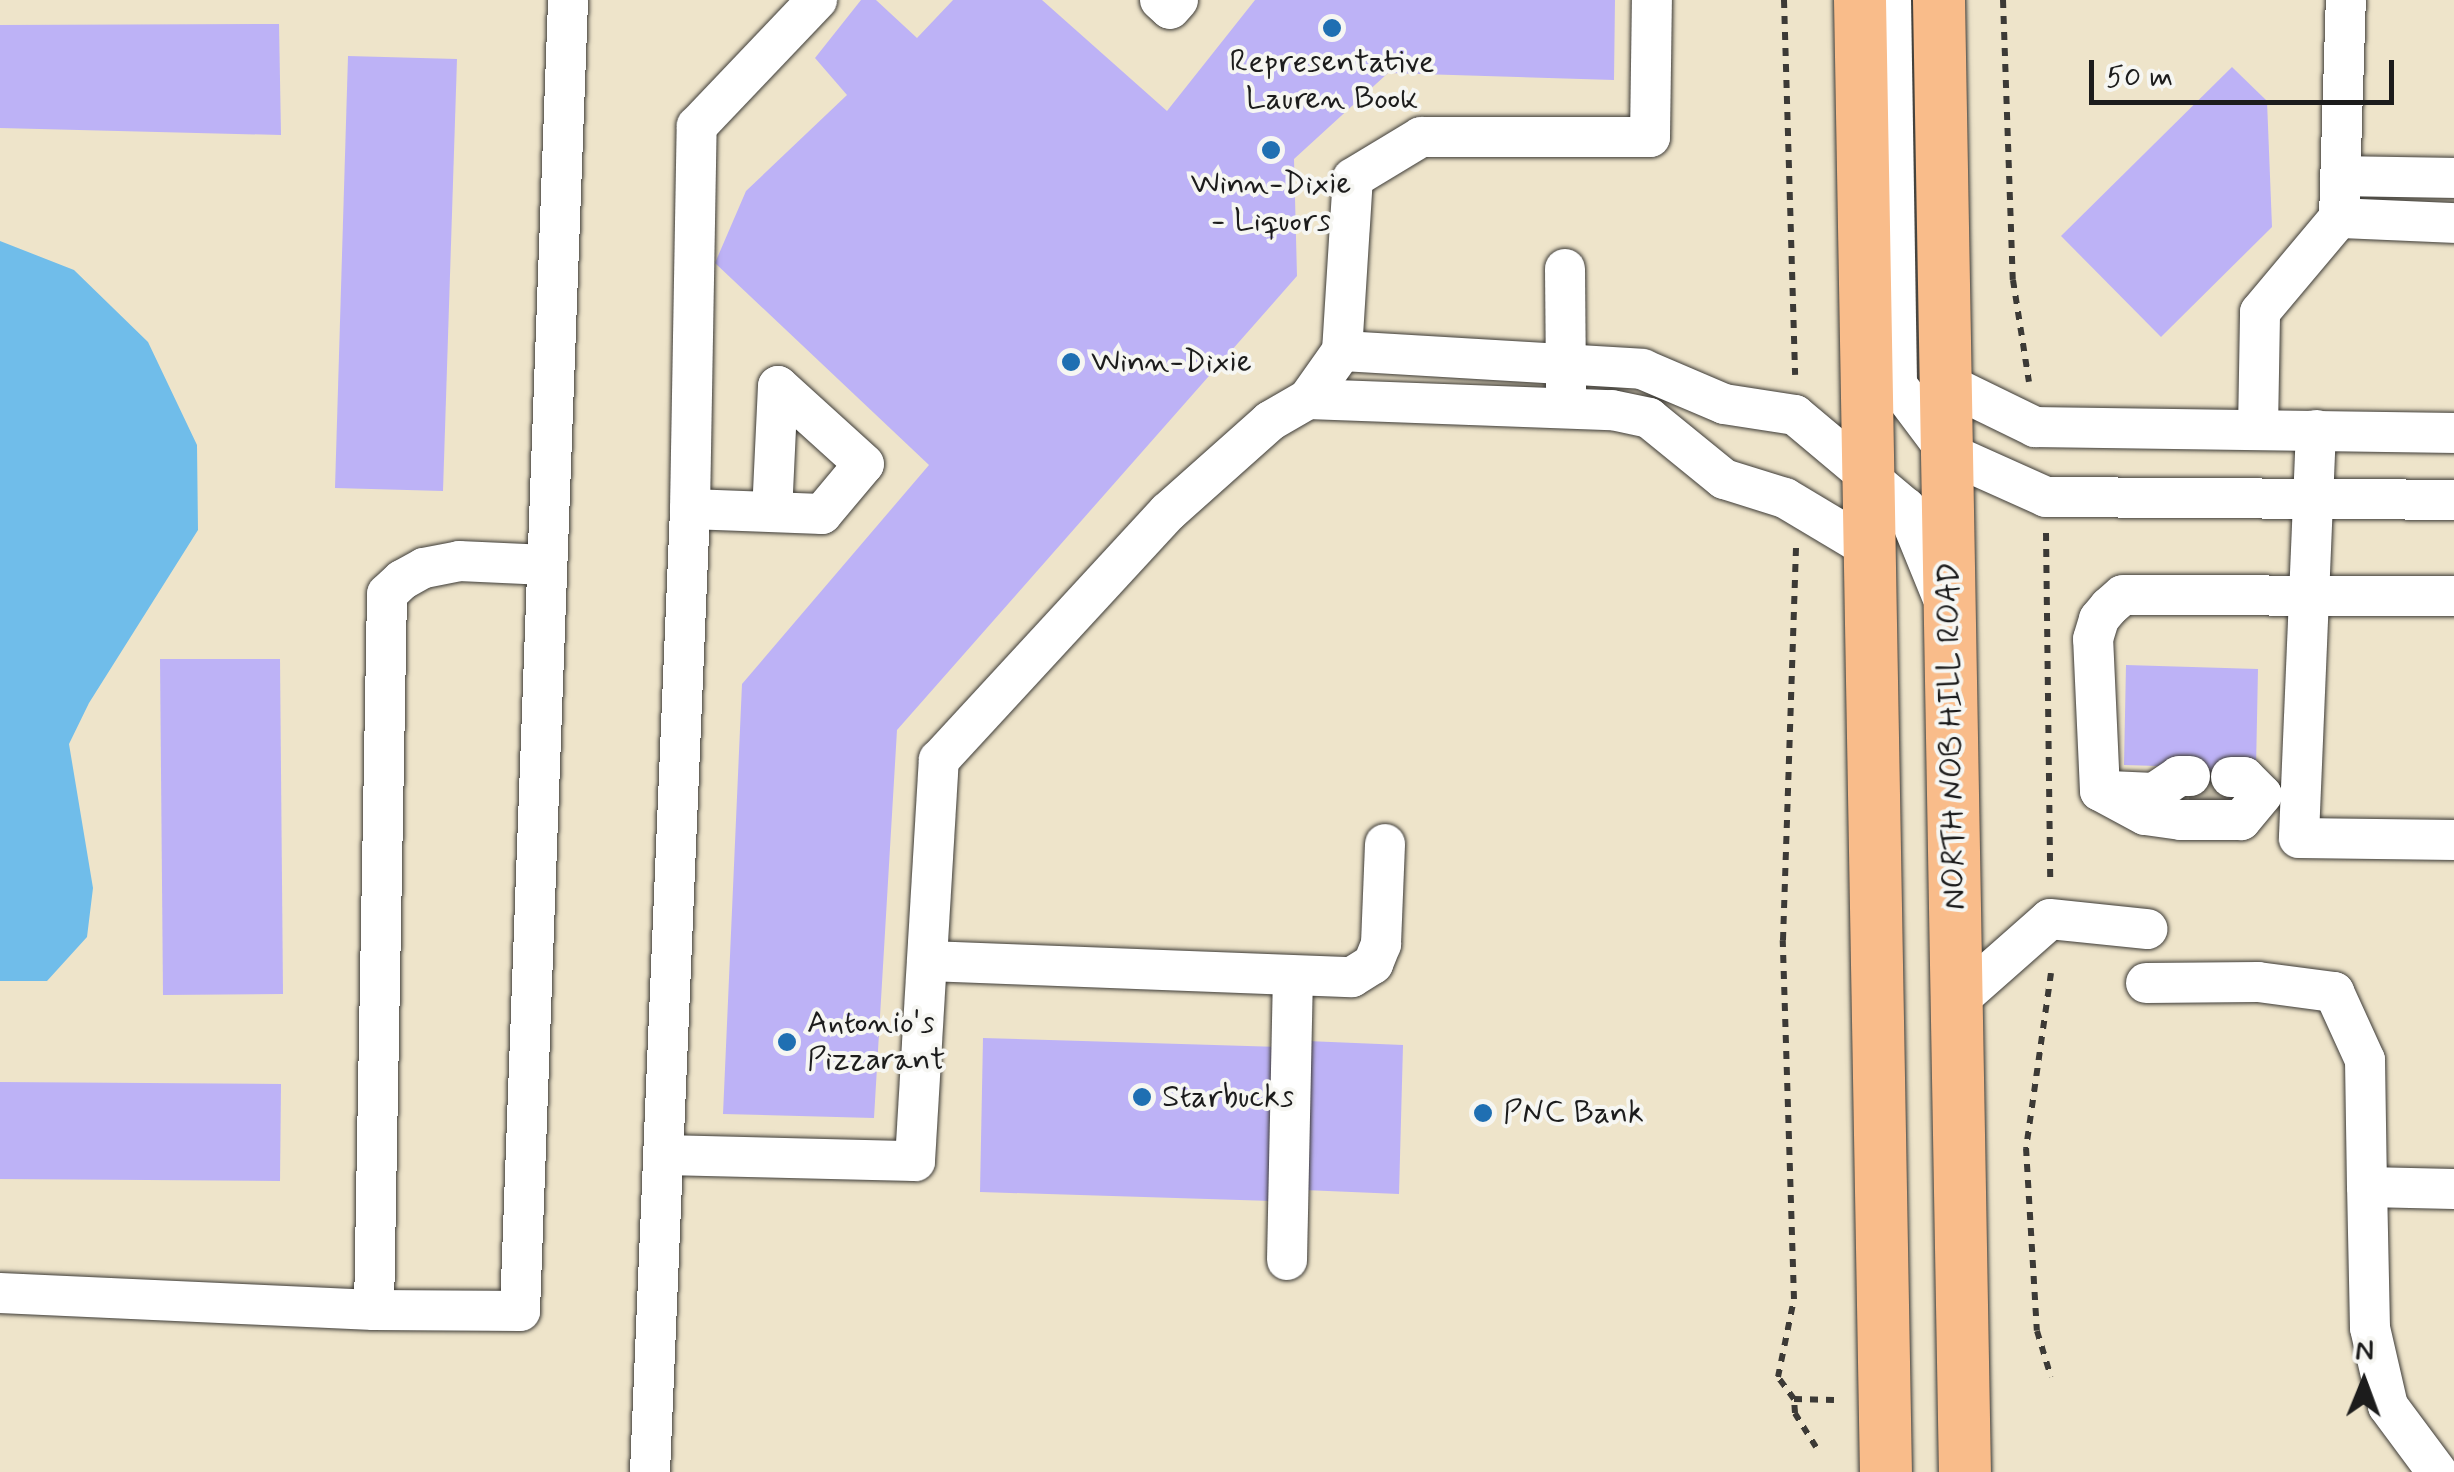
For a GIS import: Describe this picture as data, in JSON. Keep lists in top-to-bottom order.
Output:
{
  "streets": {
    "main road": ["NORTH NOB HILL ROAD"]
  },
  "places": [
    "Representative Lauren Book",
    "Winn-Dixie - Liquors",
    "Winn-Dixie",
    "Antonio's Pizzarant",
    "Starbucks",
    "PNC Bank"
  ],
  "scale_bar": "50 m",
  "north": "top"
}
